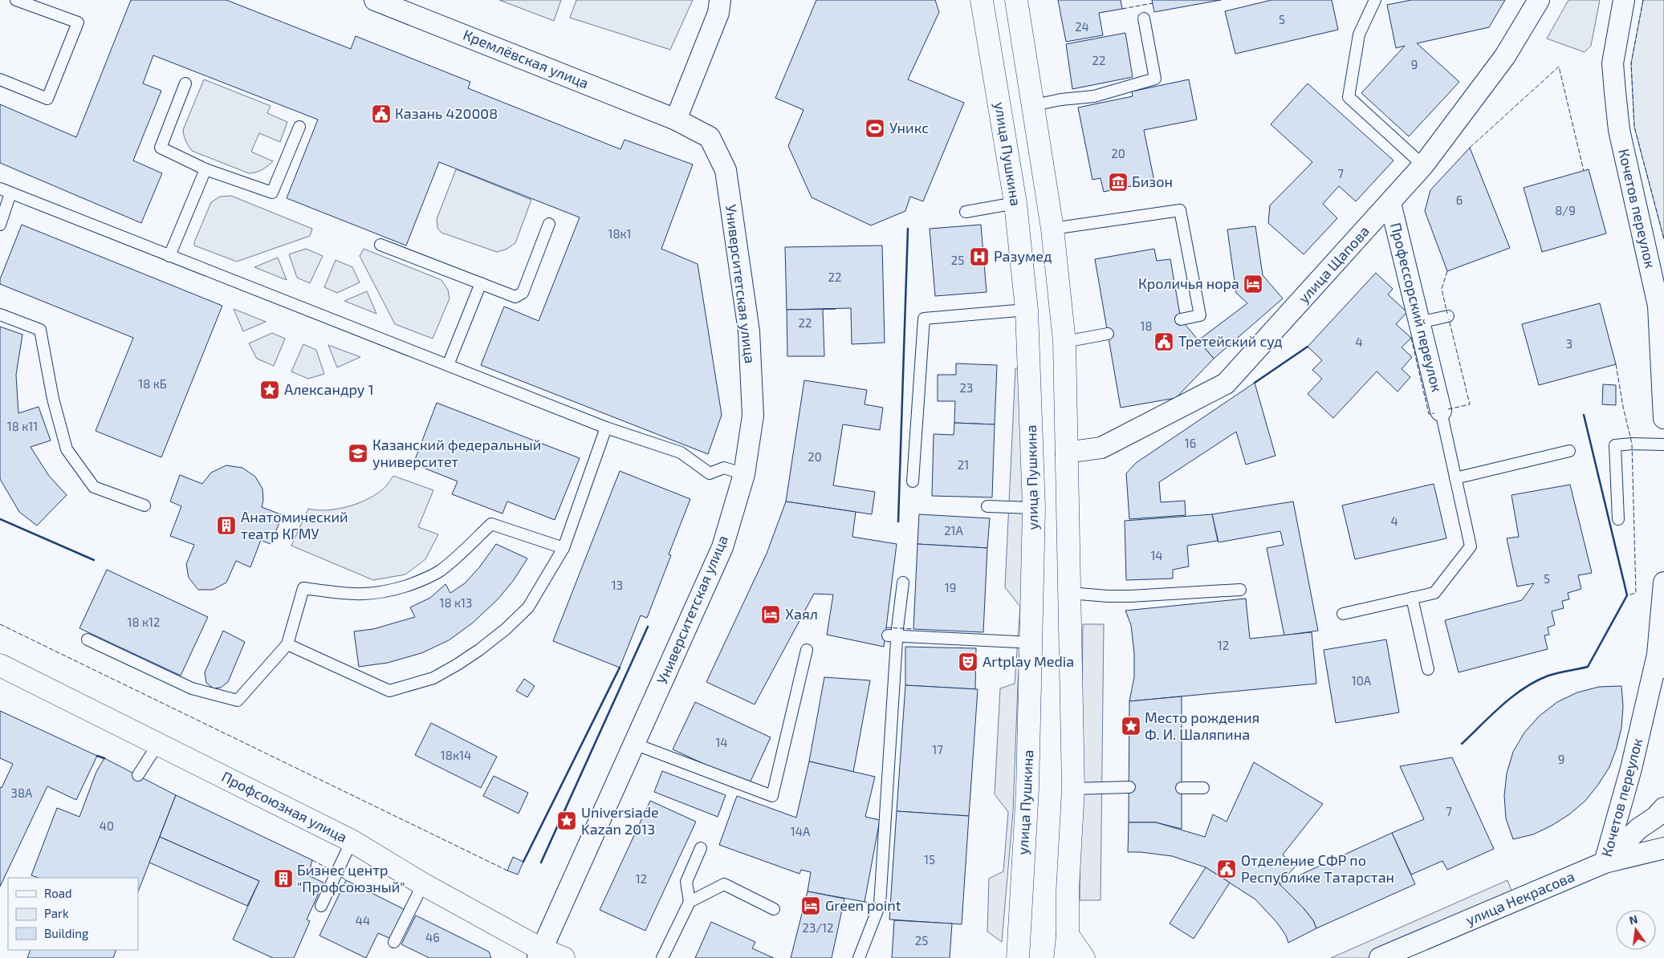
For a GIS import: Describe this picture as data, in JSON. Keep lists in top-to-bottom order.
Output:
{
  "streets": {
    "main road": ["улица Пушкина", "Профсоюзная улица"],
    "street": [
      "Кремлёвская улица",
      "Кочетов переулок",
      "улица Щапова",
      "Университетская улица",
      "Профессорский переулок",
      "улица Некрасова"
    ]
  },
  "crossings": [
    ["Кремлёвская улица", "Университетская улица"],
    ["Кочетов переулок", "улица Некрасова"],
    ["улица Щапова", "Профессорский переулок"],
    ["Университетская улица", "Профсоюзная улица"]
  ],
  "places": {
    "public building": ["Казань 420008", "Третейский суд", "Отделение СФР по Республике Татарстан"],
    "sports": ["Уникс"],
    "museum": ["Бизон"],
    "hospital": ["Разумед"],
    "hotel": ["Кроличья нора", "Хаял", "Green point"],
    "place": ["Александру 1", "Место рождения Ф. И. Шаляпина", "Universiade Kazan 2013"],
    "school or university": ["Казанский федеральный университет"],
    "building": ["Анатомический театр КГМУ", "Бизнес центр \"Профсоюзный\""],
    "theatre": ["Artplay Media"]
  },
  "house_numbers": [
    "5",
    "24",
    "22",
    "9",
    "20",
    "7",
    "6",
    "8/9",
    "18к1",
    "25",
    "22",
    "22",
    "18",
    "4",
    "3",
    "18 кБ",
    "23",
    "18 к11",
    "16",
    "20",
    "21",
    "4",
    "21А",
    "14",
    "5",
    "13",
    "19",
    "18 к13",
    "18 к12",
    "12",
    "10А",
    "14",
    "17",
    "18к14",
    "9",
    "38А",
    "7",
    "40",
    "14А",
    "15",
    "12",
    "44",
    "23/12",
    "46",
    "25"
  ],
  "legend": ["Road", "Park", "Building"],
  "north": "top"
}
